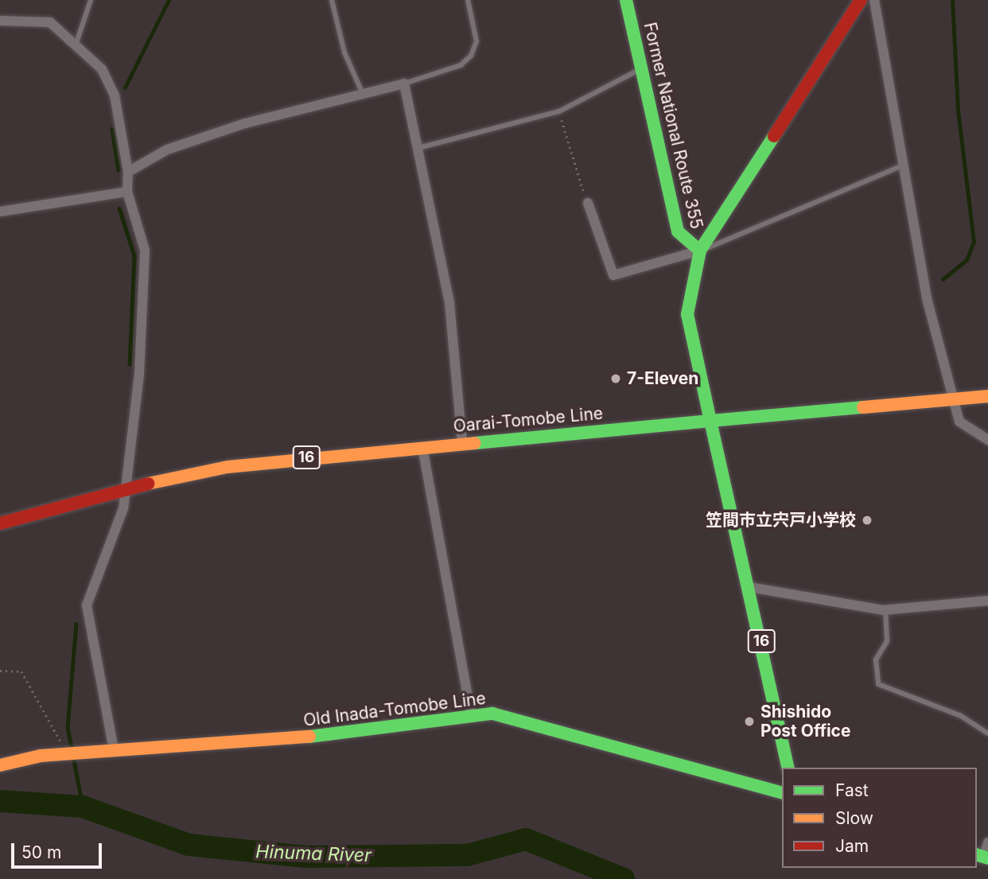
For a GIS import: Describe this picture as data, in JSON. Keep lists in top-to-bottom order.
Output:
{
  "streets": {
    "street": [
      "Former National Route 355",
      "Oarai-Tomobe Line",
      "16",
      "Old Inada-Tomobe Line"
    ]
  },
  "crossings": [
    ["Oarai-Tomobe Line", "16"]
  ],
  "water": ["Hinuma River"],
  "places": ["7-Eleven", "笠間市立宍戸小学校", "Shishido Post Office"],
  "legend": ["Fast", "Slow", "Jam"],
  "scale_bar": "50 m"
}
